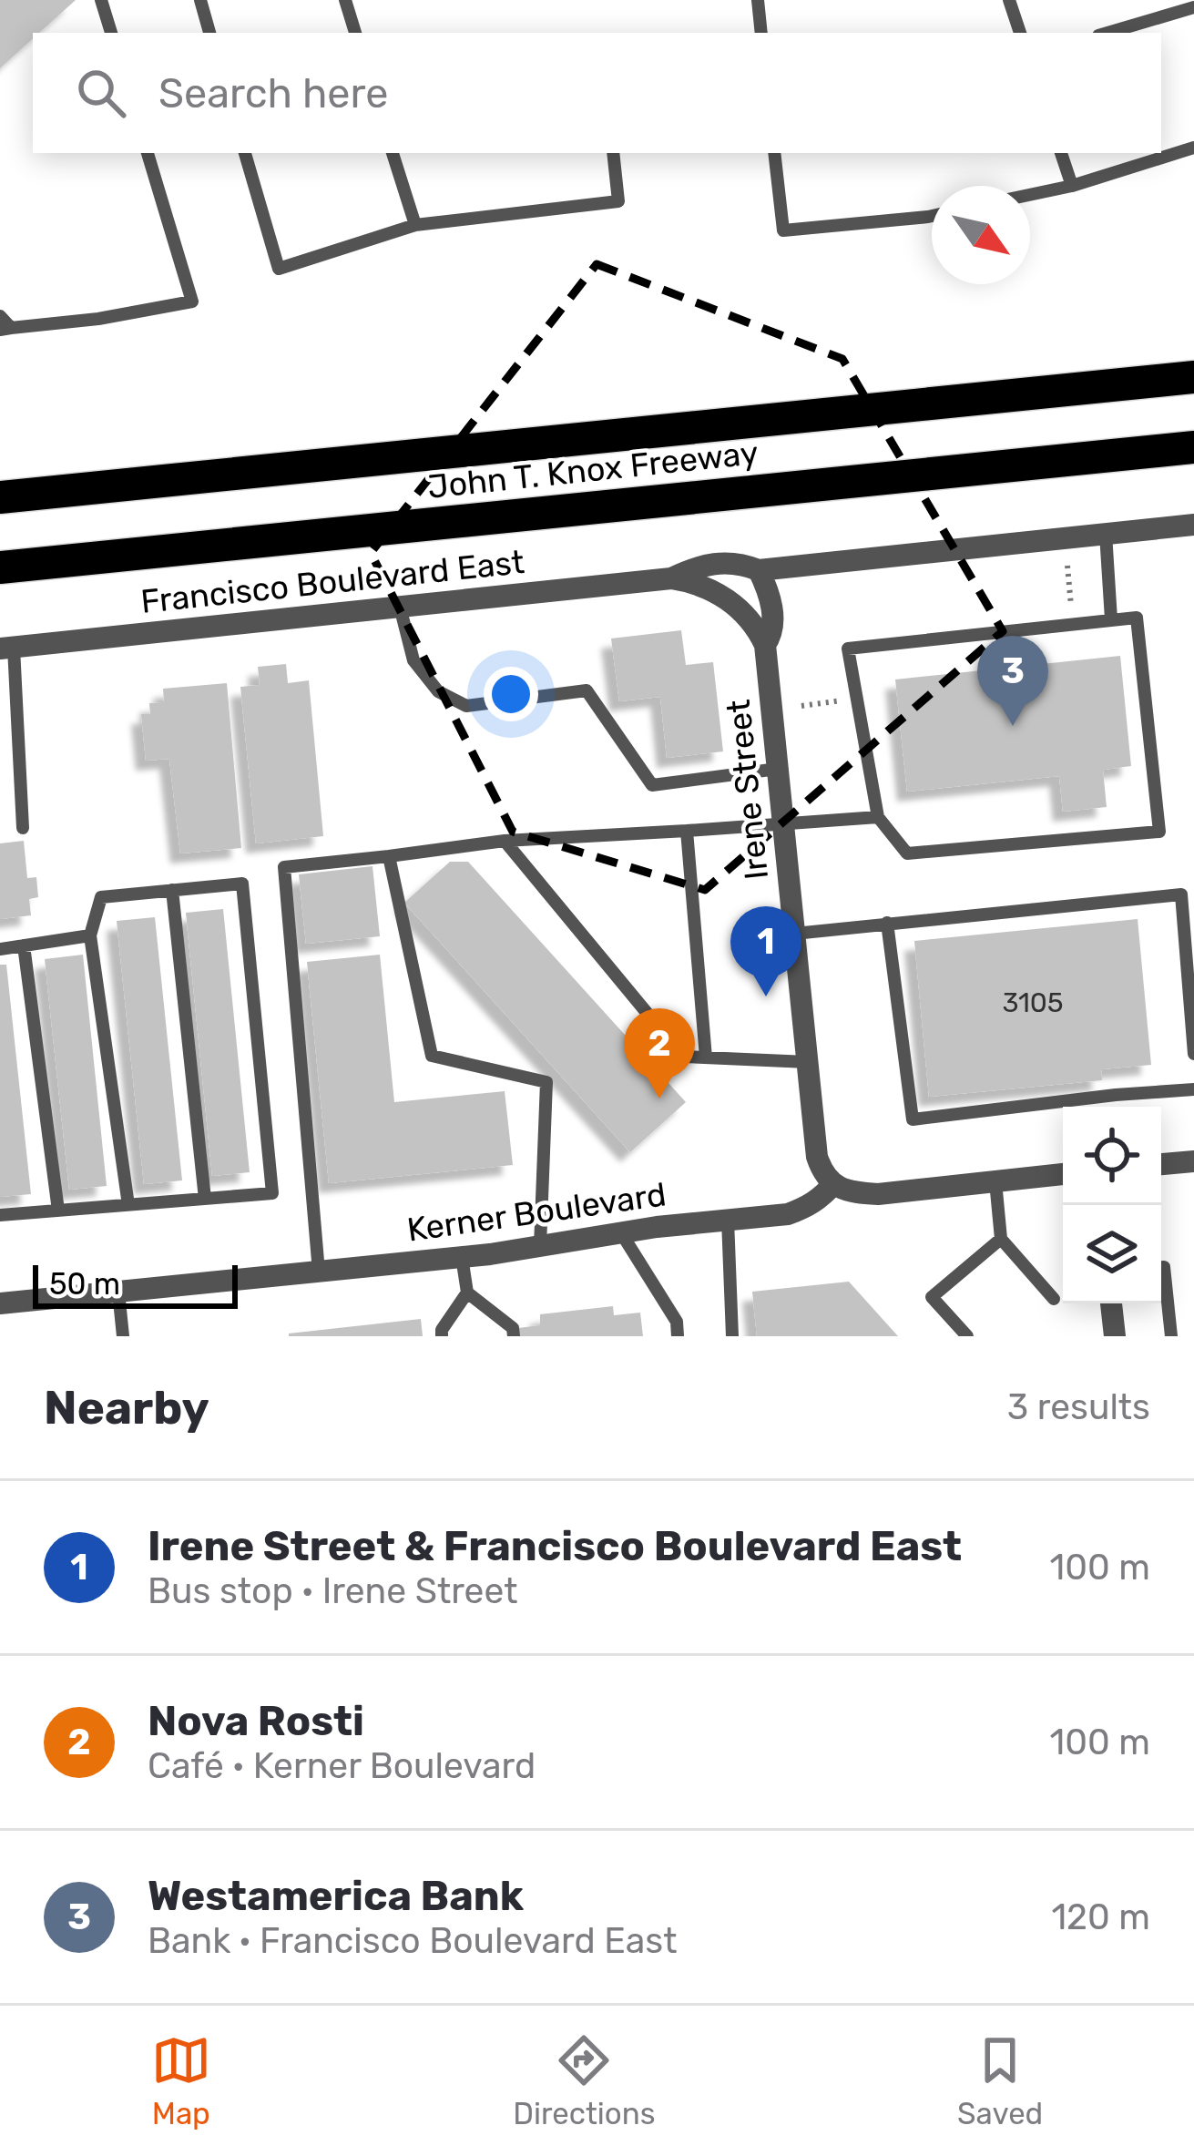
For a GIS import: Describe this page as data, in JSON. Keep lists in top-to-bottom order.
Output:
{
  "streets": {
    "highway": ["John T. Knox Freeway"],
    "street": ["Francisco Boulevard East", "Irene Street", "Kerner Boulevard"]
  },
  "crossings": [
    ["Francisco Boulevard East", "Irene Street"],
    ["Irene Street", "Kerner Boulevard"]
  ],
  "house_numbers": ["3105"],
  "scale_bar": "50 m",
  "north": "bottom right",
  "page": {
    "search": "Search here",
    "pins": ["3", "1", "2"],
    "scale": "50 m",
    "heading": ["Nearby", "3 results"],
    "list": [
      {
        "mark": "1",
        "name": "Irene Street & Francisco Boulevard East",
        "note": "Bus stop · Irene Street",
        "value": "100 m"
      },
      {
        "mark": "2",
        "name": "Nova Rosti",
        "note": "Café · Kerner Boulevard",
        "value": "100 m"
      },
      {
        "mark": "3",
        "name": "Westamerica Bank",
        "note": "Bank · Francisco Boulevard East",
        "value": "120 m"
      }
    ],
    "nav": ["Map", "Directions", "Saved"]
  }
}
